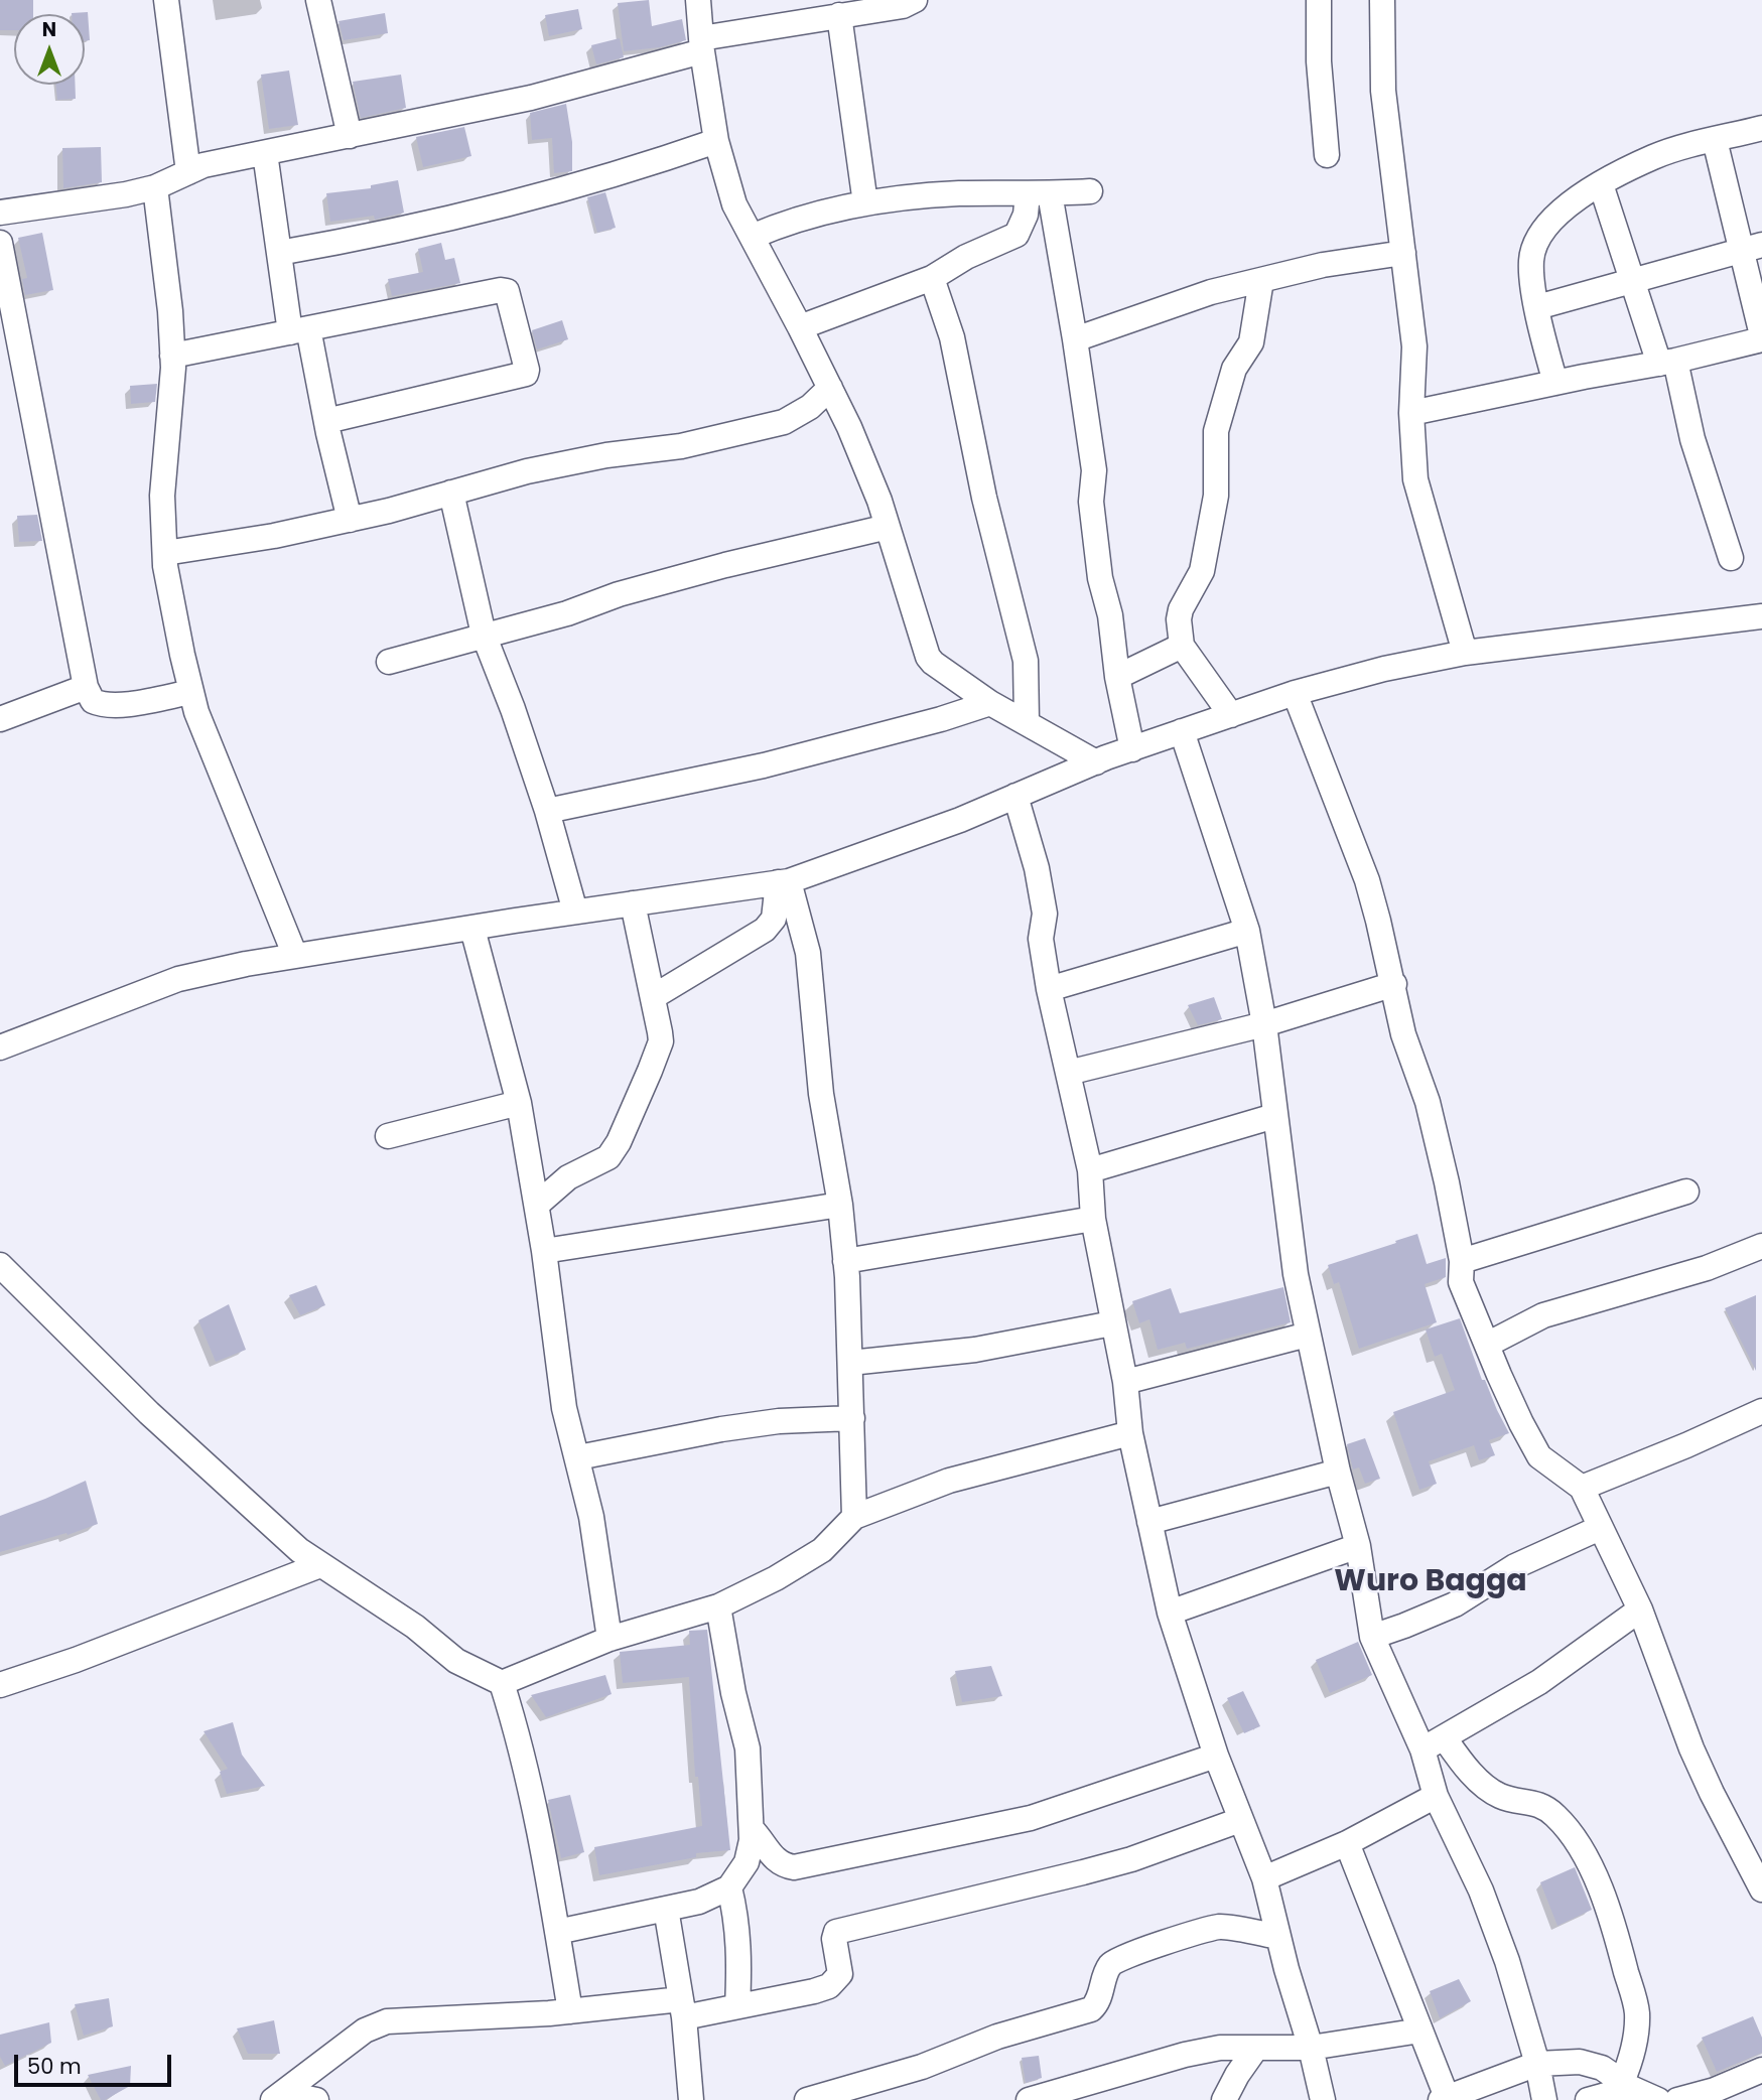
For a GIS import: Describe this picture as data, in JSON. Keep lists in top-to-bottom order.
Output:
{
  "districts": ["Wuro Bagga"],
  "scale_bar": "50 m",
  "north": "top"
}
